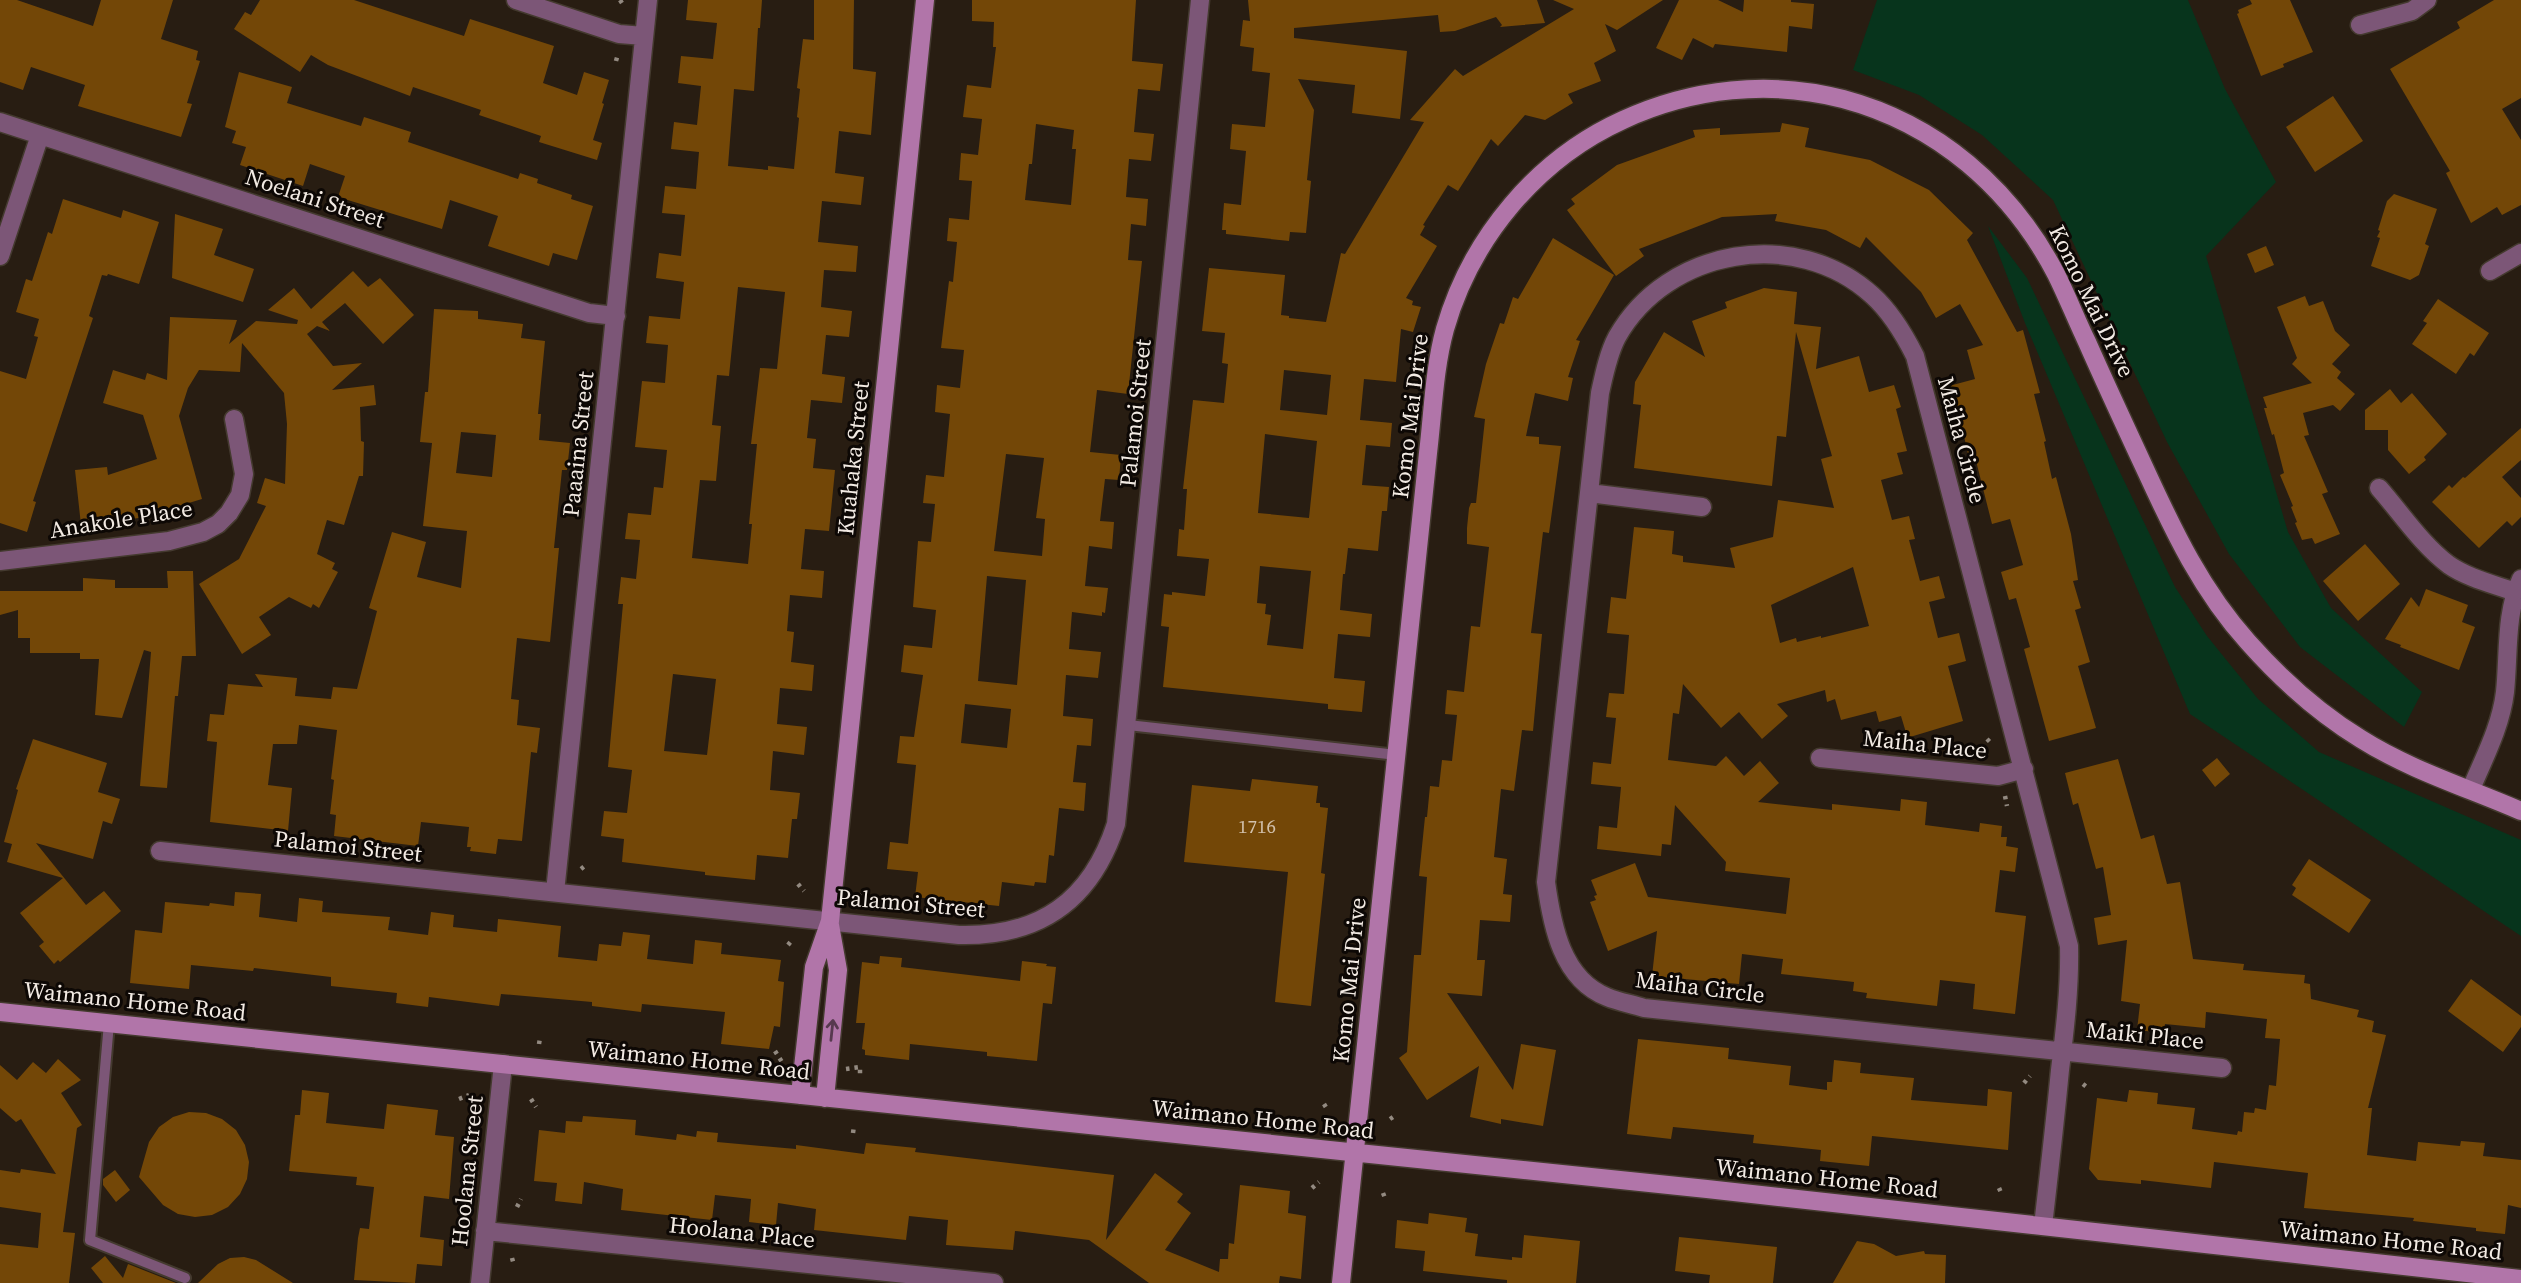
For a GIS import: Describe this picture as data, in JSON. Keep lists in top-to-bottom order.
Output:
{
  "streets": {
    "main road": ["Komo Mai Drive", "Kuahaka Street", "Waimano Home Road"],
    "street": [
      "Noelani Street",
      "Palamoi Street",
      "Maiha Circle",
      "Paaaina Street",
      "Anakole Place",
      "Maiha Place",
      "Maiki Place",
      "Hoolana Street",
      "Hoolana Place"
    ]
  },
  "crossings": [
    ["Noelani Street", "Paaaina Street"],
    ["Komo Mai Drive", "Waimano Home Road"],
    ["Palamoi Street", "Paaaina Street"],
    ["Palamoi Street", "Kuahaka Street"],
    ["Maiha Circle", "Maiha Place"],
    ["Maiha Circle", "Waimano Home Road"],
    ["Maiha Circle", "Maiki Place"],
    ["Kuahaka Street", "Waimano Home Road"],
    ["Waimano Home Road", "Hoolana Street"],
    ["Hoolana Street", "Hoolana Place"]
  ],
  "house_numbers": ["1716"]
}
